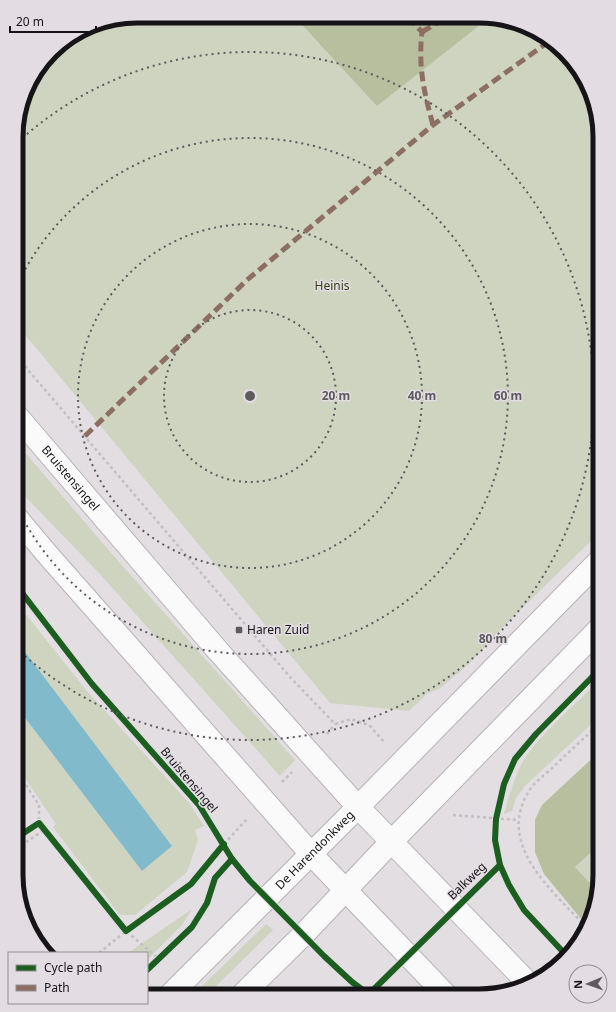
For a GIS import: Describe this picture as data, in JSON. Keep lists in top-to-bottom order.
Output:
{
  "streets": {
    "main road": ["Bruistensingel", "De Harendonkweg"],
    "cycle path": ["Balkweg"]
  },
  "crossings": [
    ["Bruistensingel", "De Harendonkweg"]
  ],
  "parks": ["Heinis"],
  "places": {
    "transit": ["Haren Zuid"]
  },
  "legend": ["Cycle path", "Path"],
  "scale_bar": "20 m",
  "north": "left",
  "rings": [
    "20 m",
    "40 m",
    "60 m",
    "80 m"
  ]
}
